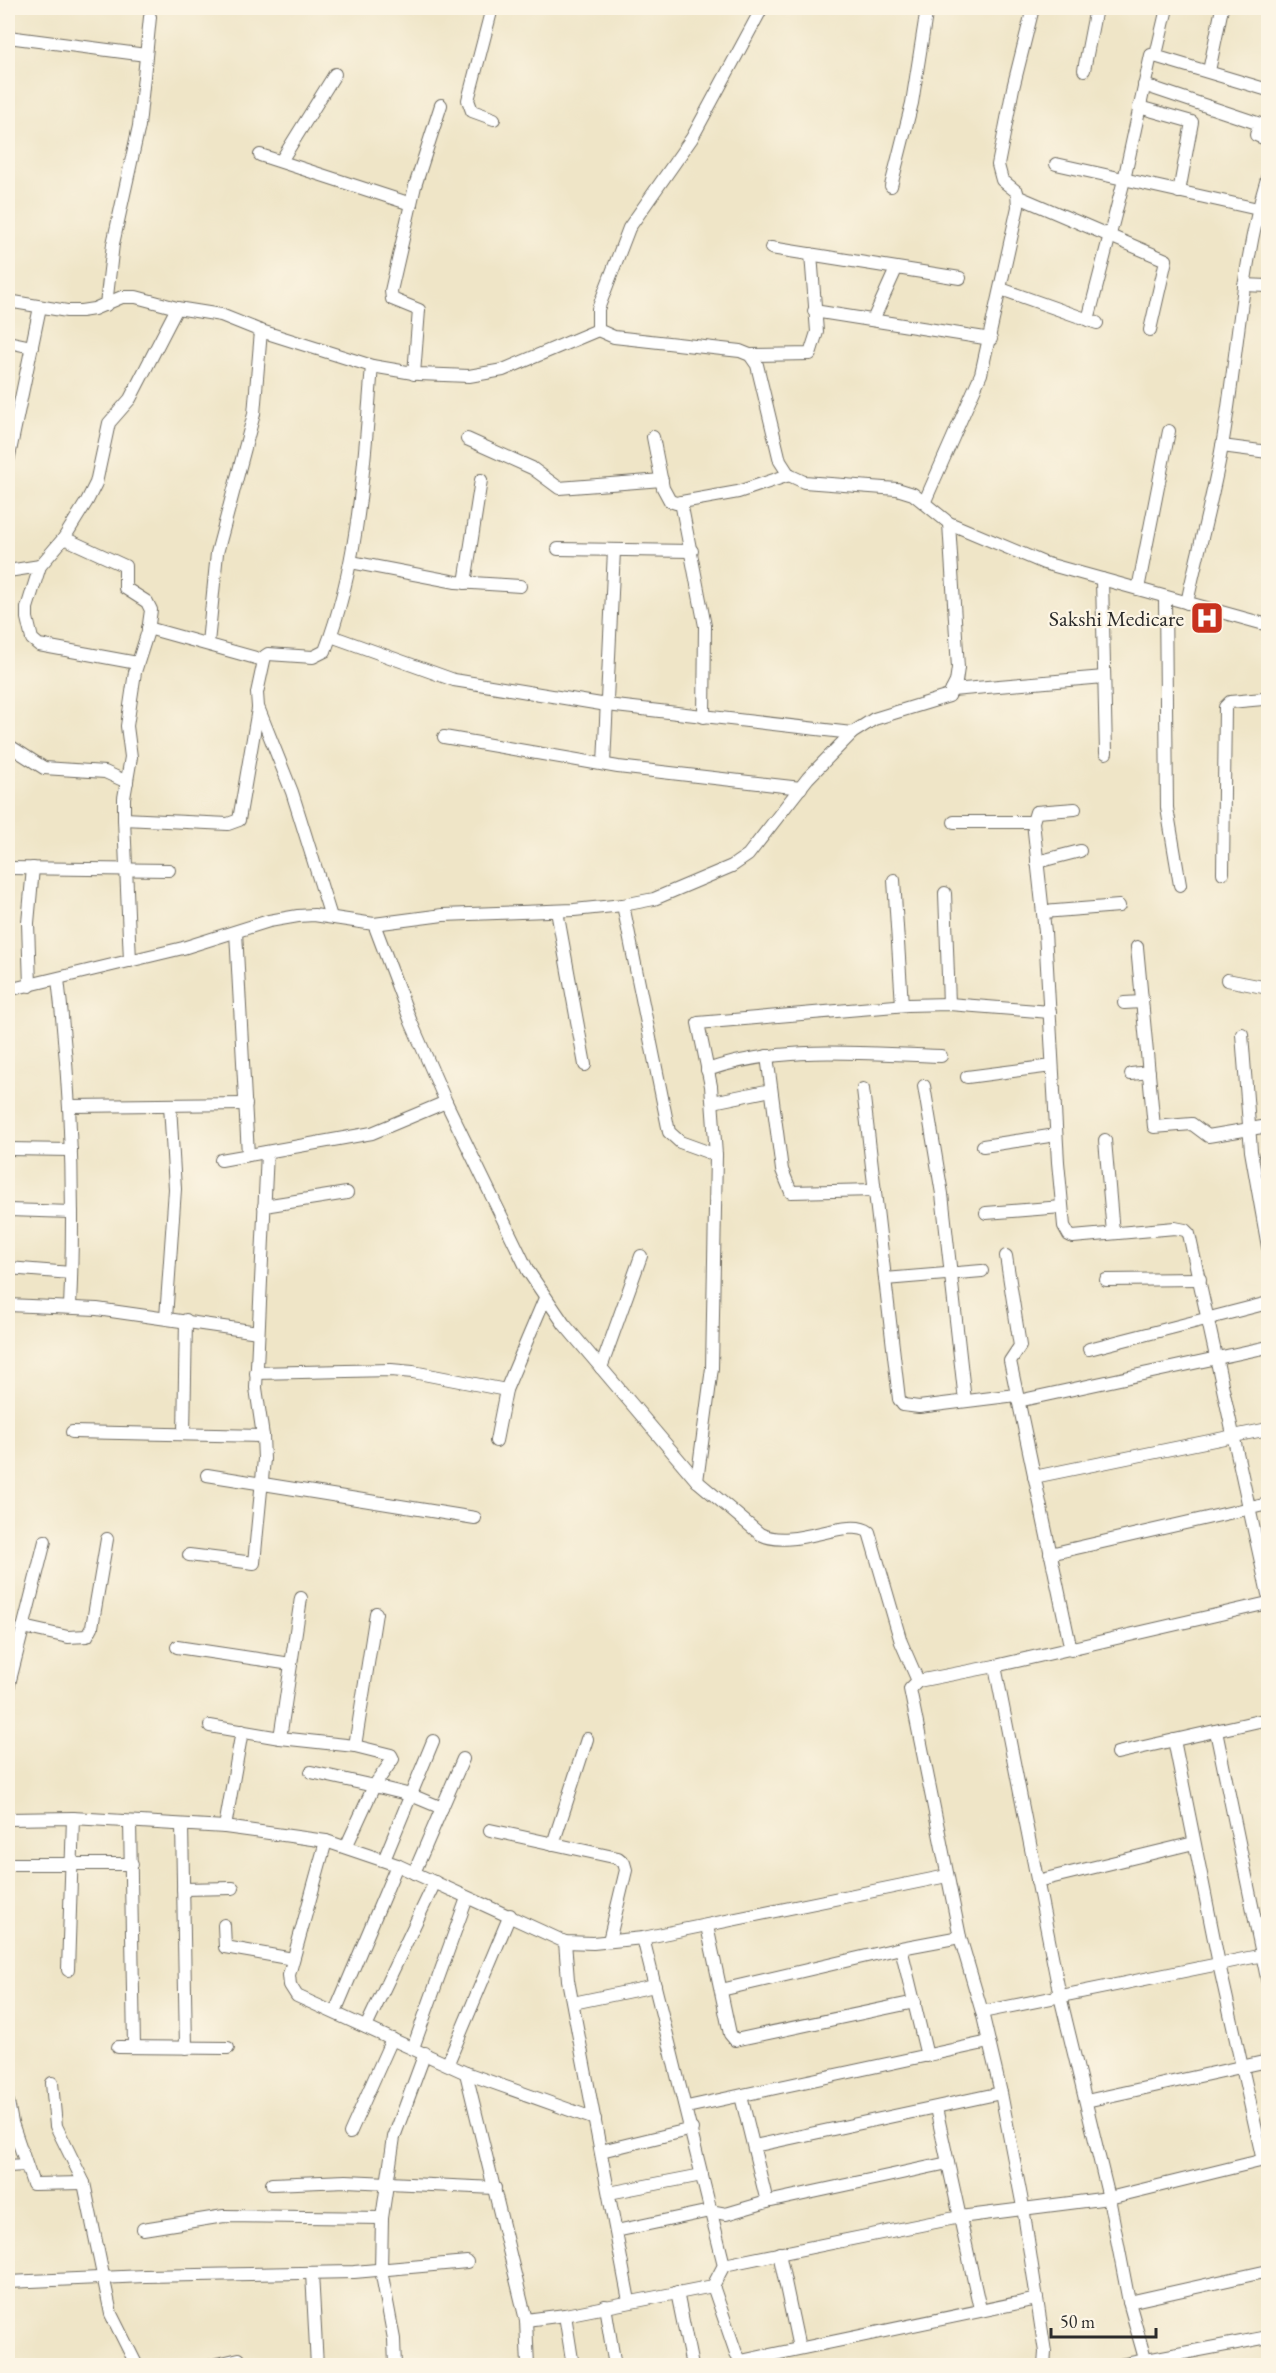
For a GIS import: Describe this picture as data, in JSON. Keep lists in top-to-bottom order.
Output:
{
  "places": {
    "hospital": ["Sakshi Medicare"]
  },
  "scale_bar": "50 m"
}
